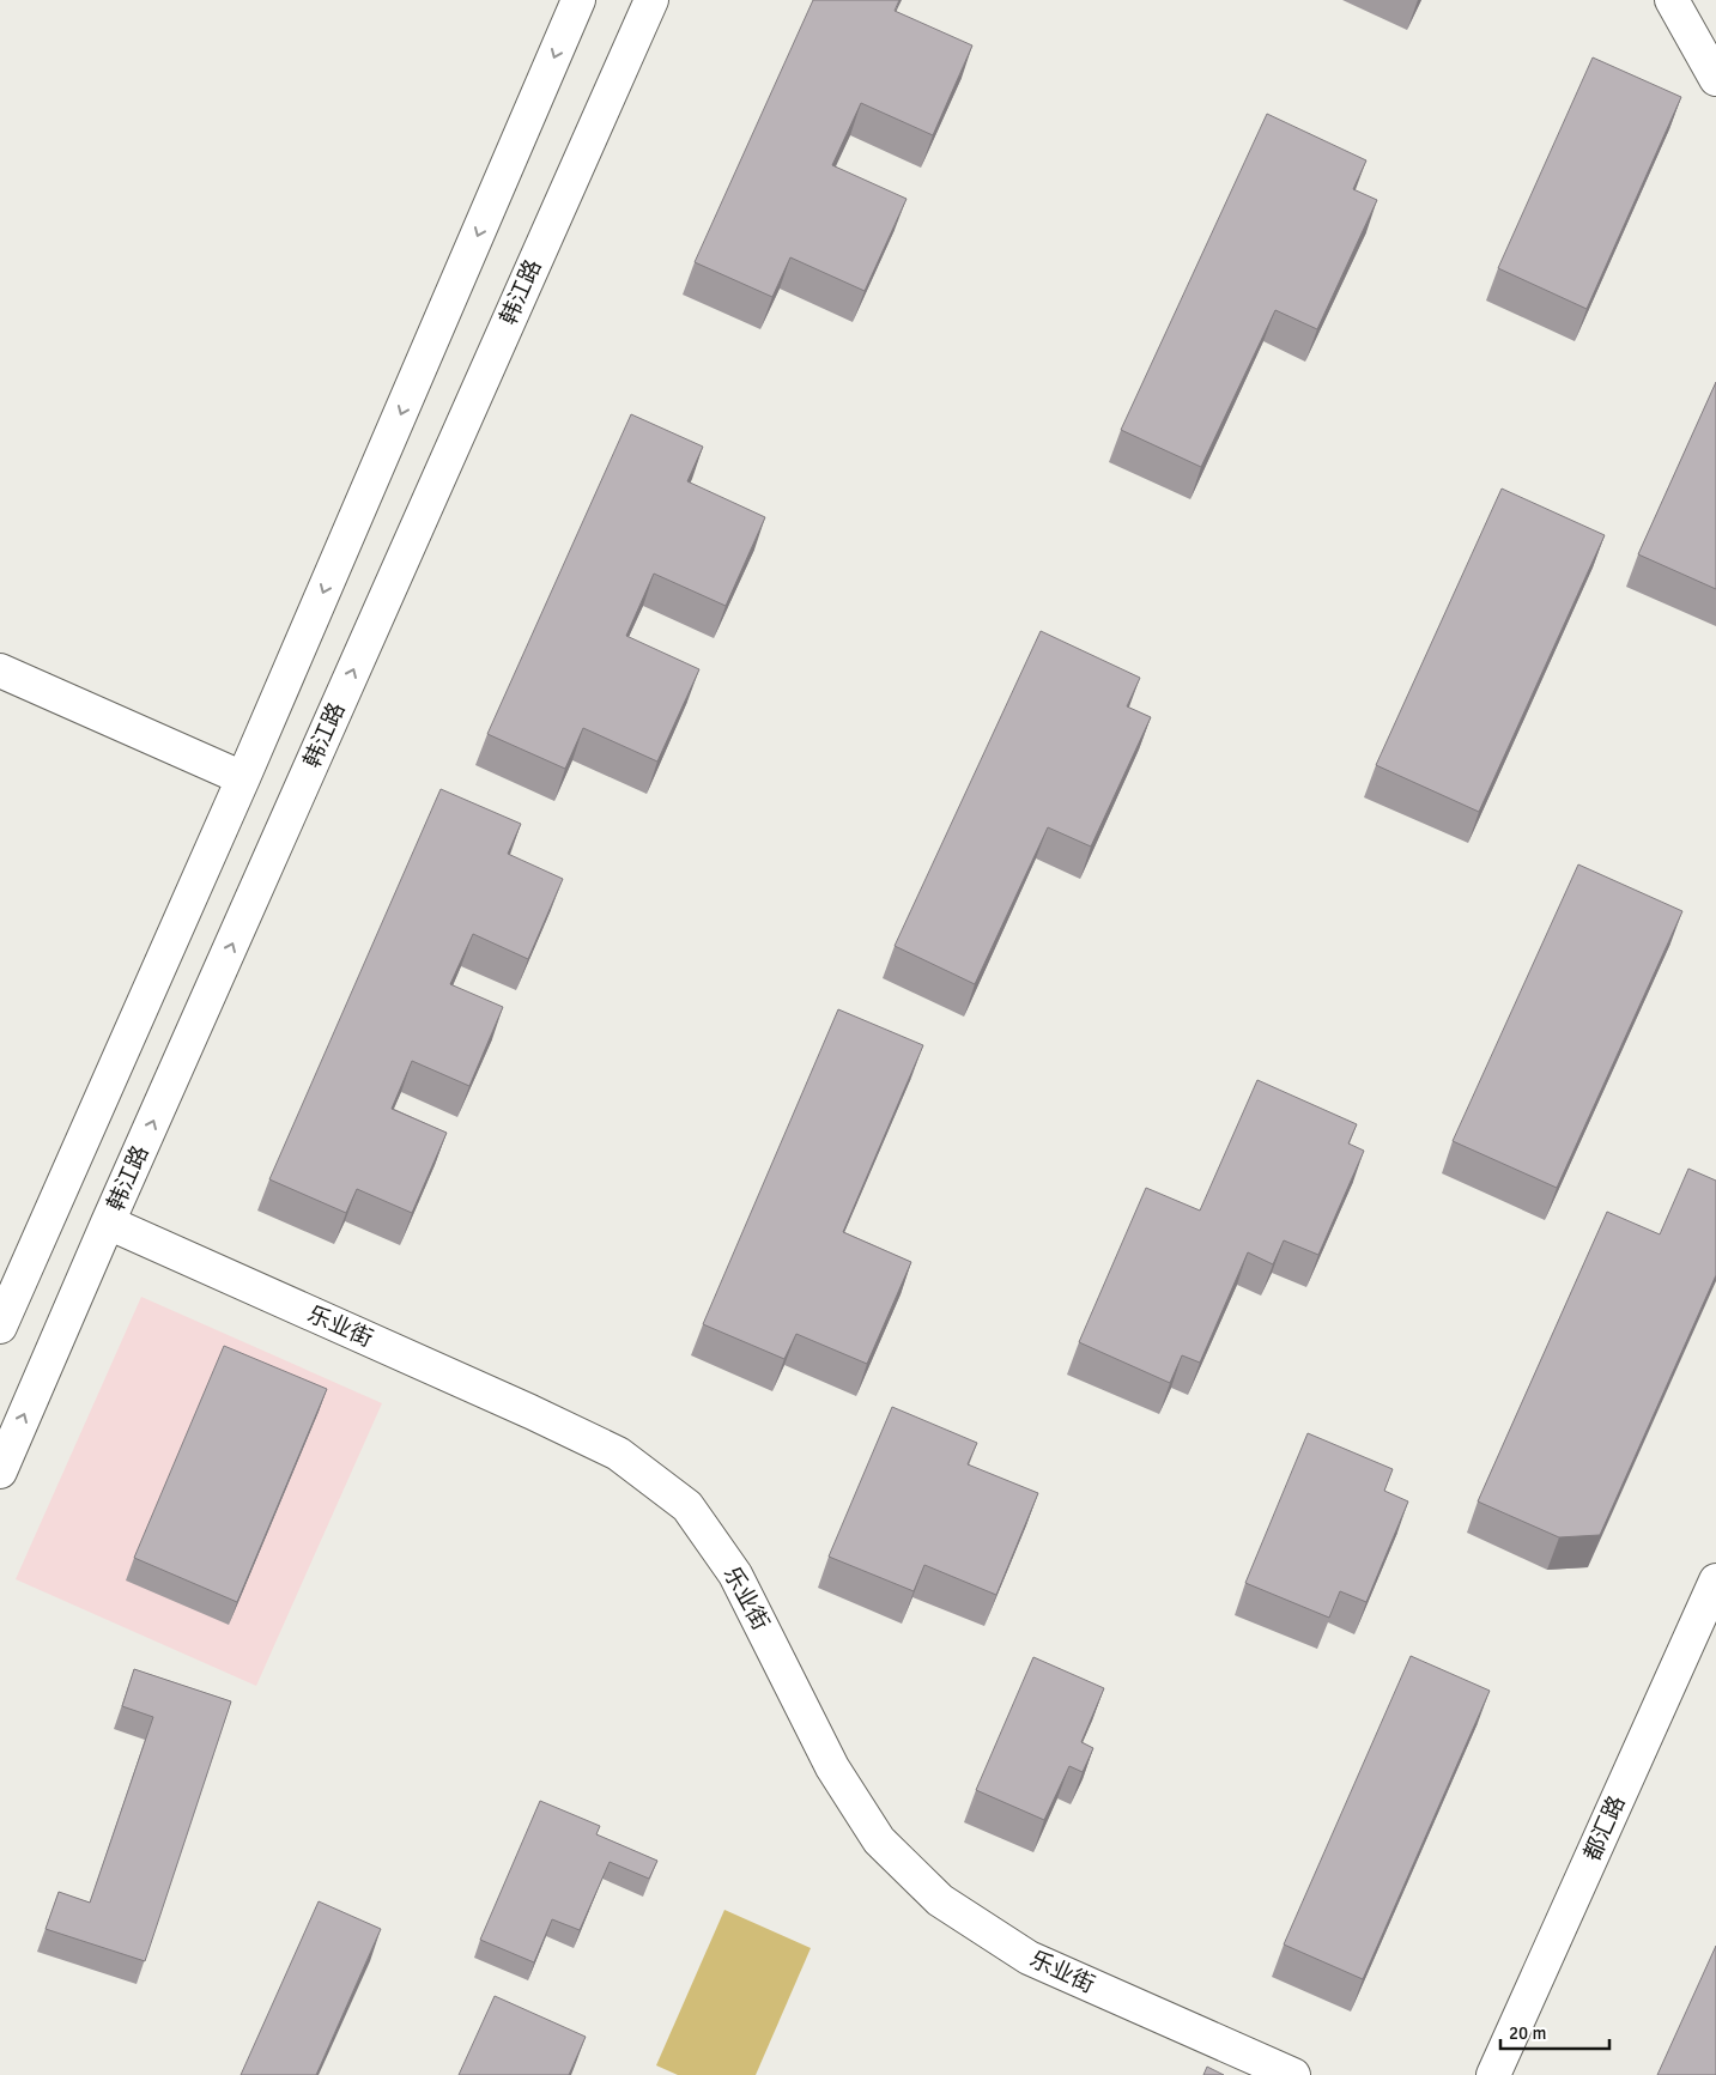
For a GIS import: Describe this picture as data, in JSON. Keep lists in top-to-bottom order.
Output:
{
  "streets": {
    "street": ["韩江路", "乐业街", "都汇路"]
  },
  "crossings": [
    ["韩江路", "乐业街"]
  ],
  "scale_bar": "20 m"
}
